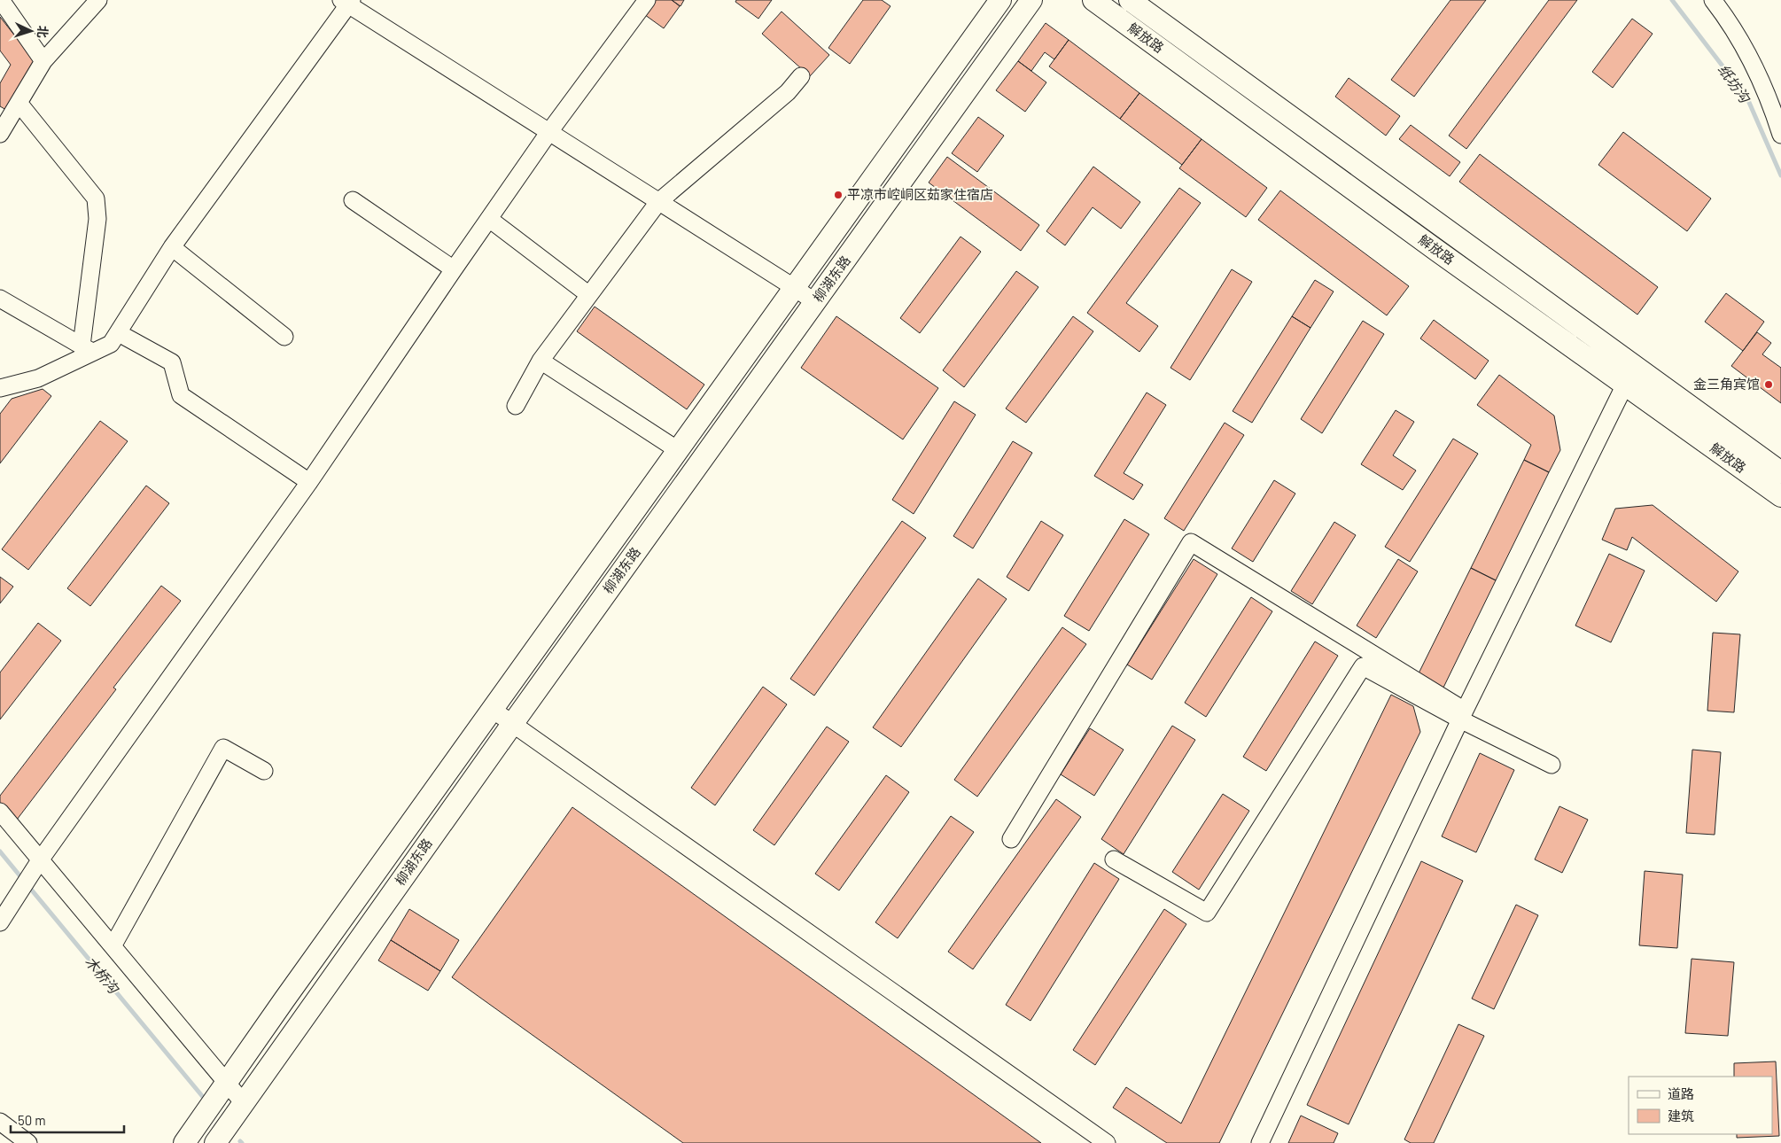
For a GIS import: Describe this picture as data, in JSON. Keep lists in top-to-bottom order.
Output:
{
  "streets": {
    "main road": ["解放路", "柳湖东路"]
  },
  "water": ["纸坊沟", "木桥沟"],
  "places": ["平凉市崆峒区茹家住宿店", "金三角宾馆"],
  "legend": ["道路", "建筑"],
  "scale_bar": "50 m",
  "north": "right"
}
